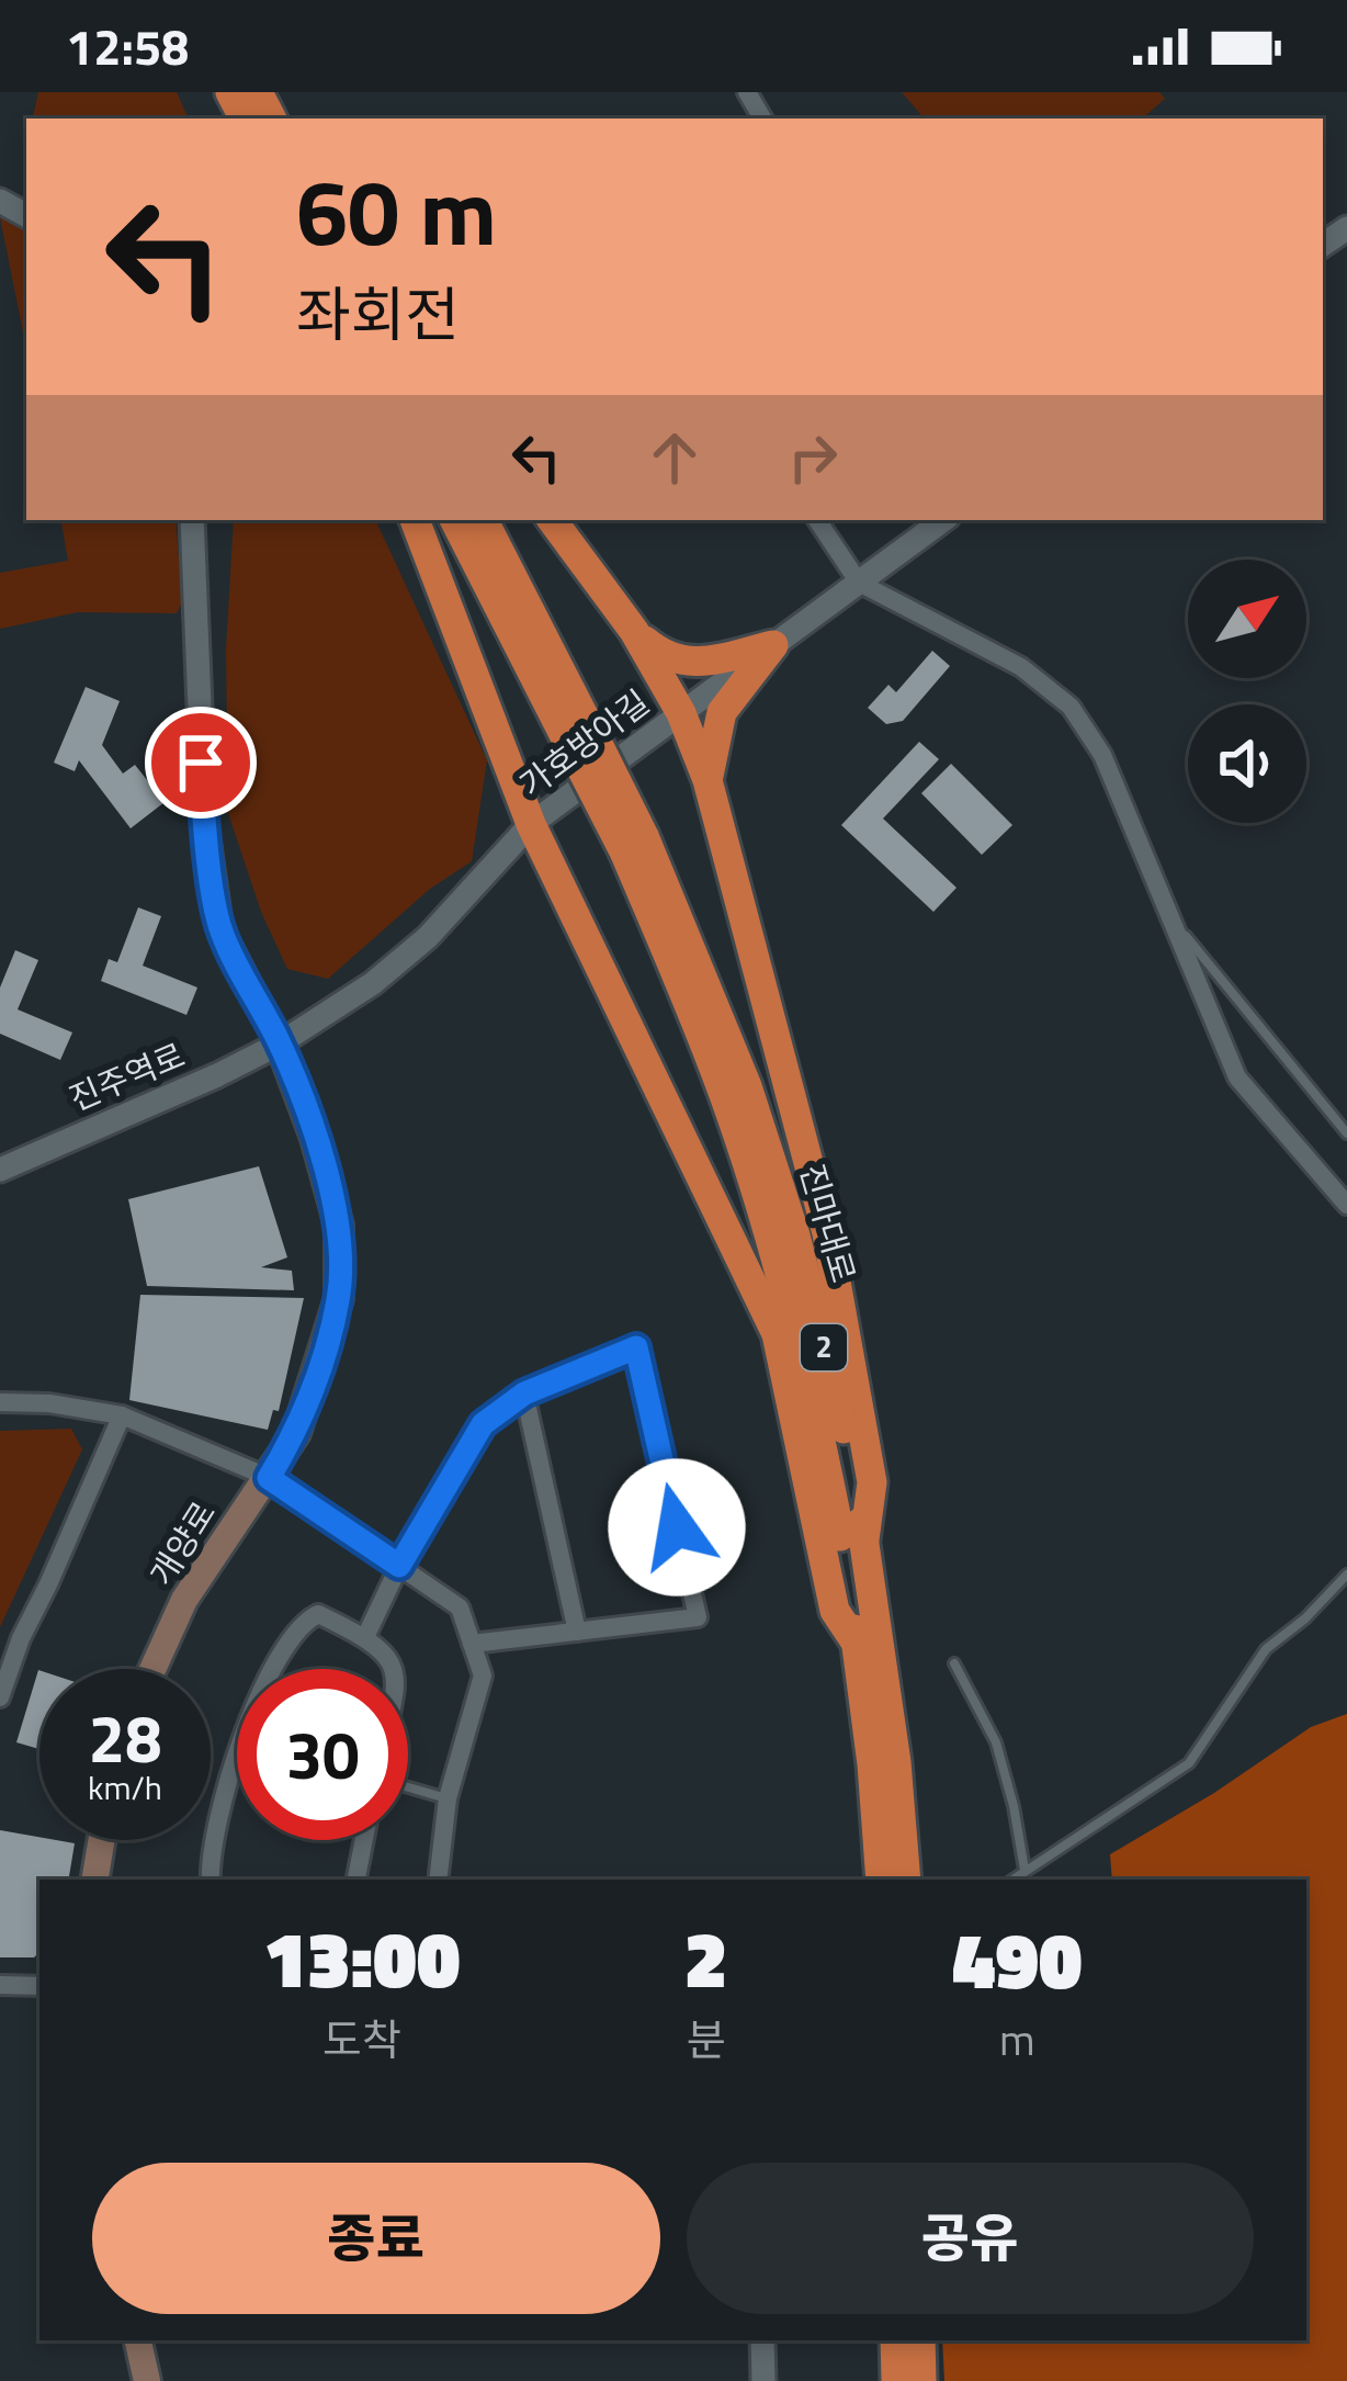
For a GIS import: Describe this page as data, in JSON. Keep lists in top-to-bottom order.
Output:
{
  "streets": {
    "highway": ["진마대로", "2"],
    "main road": ["개양로"],
    "street": ["가호방아길", "진주역로"]
  },
  "crossings": [
    ["가호방아길", "진주역로"],
    ["가호방아길", "개양로"],
    ["진주역로", "개양로"],
    ["진마대로", "2"]
  ],
  "north": "top right",
  "page": {
    "status": "12:58",
    "turn": ["60 m", "좌회전"],
    "speed": "28 km/h",
    "limit": "30",
    "eta": [
      "13:00",
      "도착",
      "2",
      "분",
      "490",
      "m"
    ],
    "buttons": ["종료", "공유"]
  }
}
